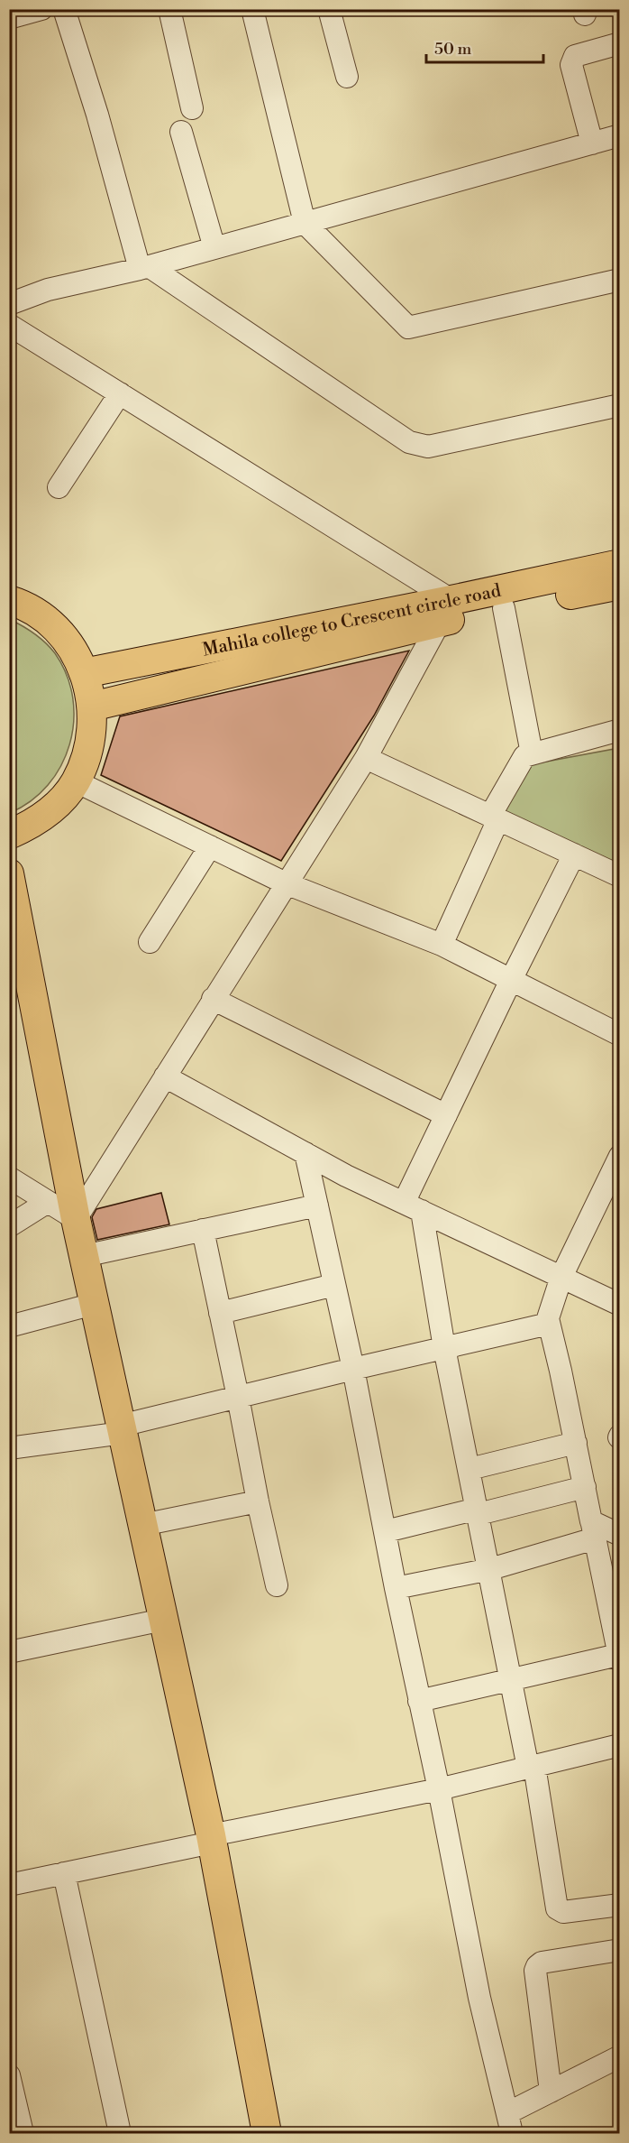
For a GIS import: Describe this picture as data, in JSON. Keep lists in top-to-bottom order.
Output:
{
  "streets": {
    "main road": ["Mahila college to Crescent circle road"]
  },
  "scale_bar": "50 m"
}
